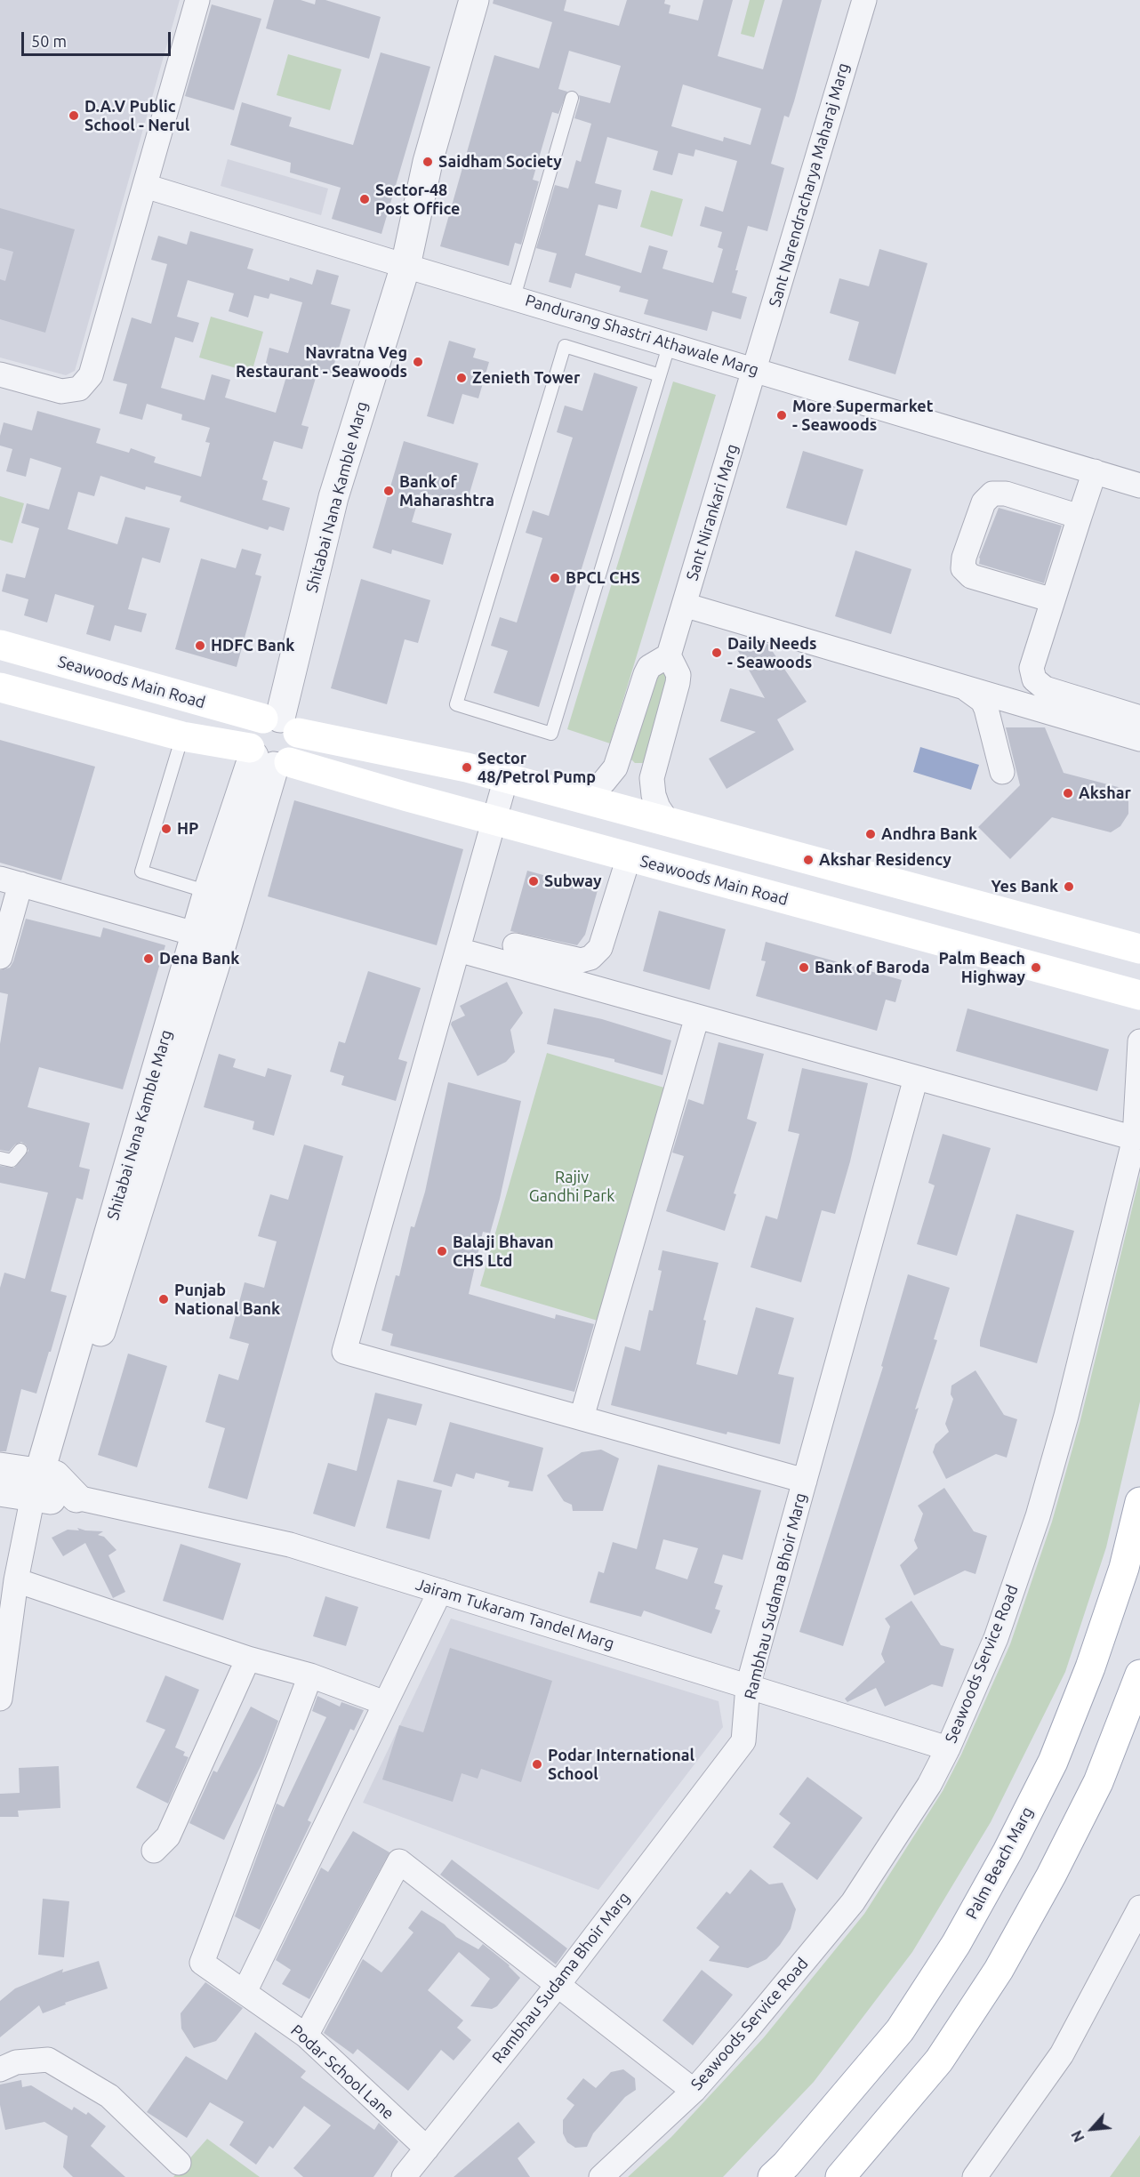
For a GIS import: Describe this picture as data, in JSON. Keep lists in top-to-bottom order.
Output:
{
  "streets": {
    "main road": ["Seawoods Main Road", "Palm Beach Marg"],
    "street": [
      "Sant Narendracharya Maharaj Marg",
      "Pandurang Shastri Athawale Marg",
      "Shitabai Nana Kamble Marg",
      "Sant Nirankari Marg",
      "Rambhau Sudama Bhoir Marg",
      "Jairam Tukaram Tandel Marg",
      "Seawoods Service Road",
      "Podar School Lane"
    ]
  },
  "crossings": [
    ["Sant Narendracharya Maharaj Marg", "Pandurang Shastri Athawale Marg"],
    ["Sant Narendracharya Maharaj Marg", "Sant Nirankari Marg"],
    ["Pandurang Shastri Athawale Marg", "Shitabai Nana Kamble Marg"],
    ["Pandurang Shastri Athawale Marg", "Sant Nirankari Marg"],
    ["Shitabai Nana Kamble Marg", "Seawoods Main Road"],
    ["Shitabai Nana Kamble Marg", "Jairam Tukaram Tandel Marg"],
    ["Rambhau Sudama Bhoir Marg", "Jairam Tukaram Tandel Marg"],
    ["Rambhau Sudama Bhoir Marg", "Podar School Lane"],
    ["Jairam Tukaram Tandel Marg", "Seawoods Service Road"]
  ],
  "parks": ["Rajiv Gandhi Park"],
  "places": [
    "D.A.V Public School - Nerul",
    "Saidham Society",
    "Sector-48 Post Office",
    "Navratna Veg Restaurant - Seawoods",
    "Zenieth Tower",
    "More Supermarket - Seawoods",
    "Bank of Maharashtra",
    "BPCL CHS",
    "HDFC Bank",
    "Daily Needs - Seawoods",
    "Sector 48/Petrol Pump",
    "Akshar",
    "HP",
    "Andhra Bank",
    "Akshar Residency",
    "Subway",
    "Yes Bank",
    "Dena Bank",
    "Bank of Baroda",
    "Palm Beach Highway",
    "Balaji Bhavan CHS Ltd",
    "Punjab National Bank",
    "Podar International School"
  ],
  "scale_bar": "50 m",
  "north": "bottom left"
}
